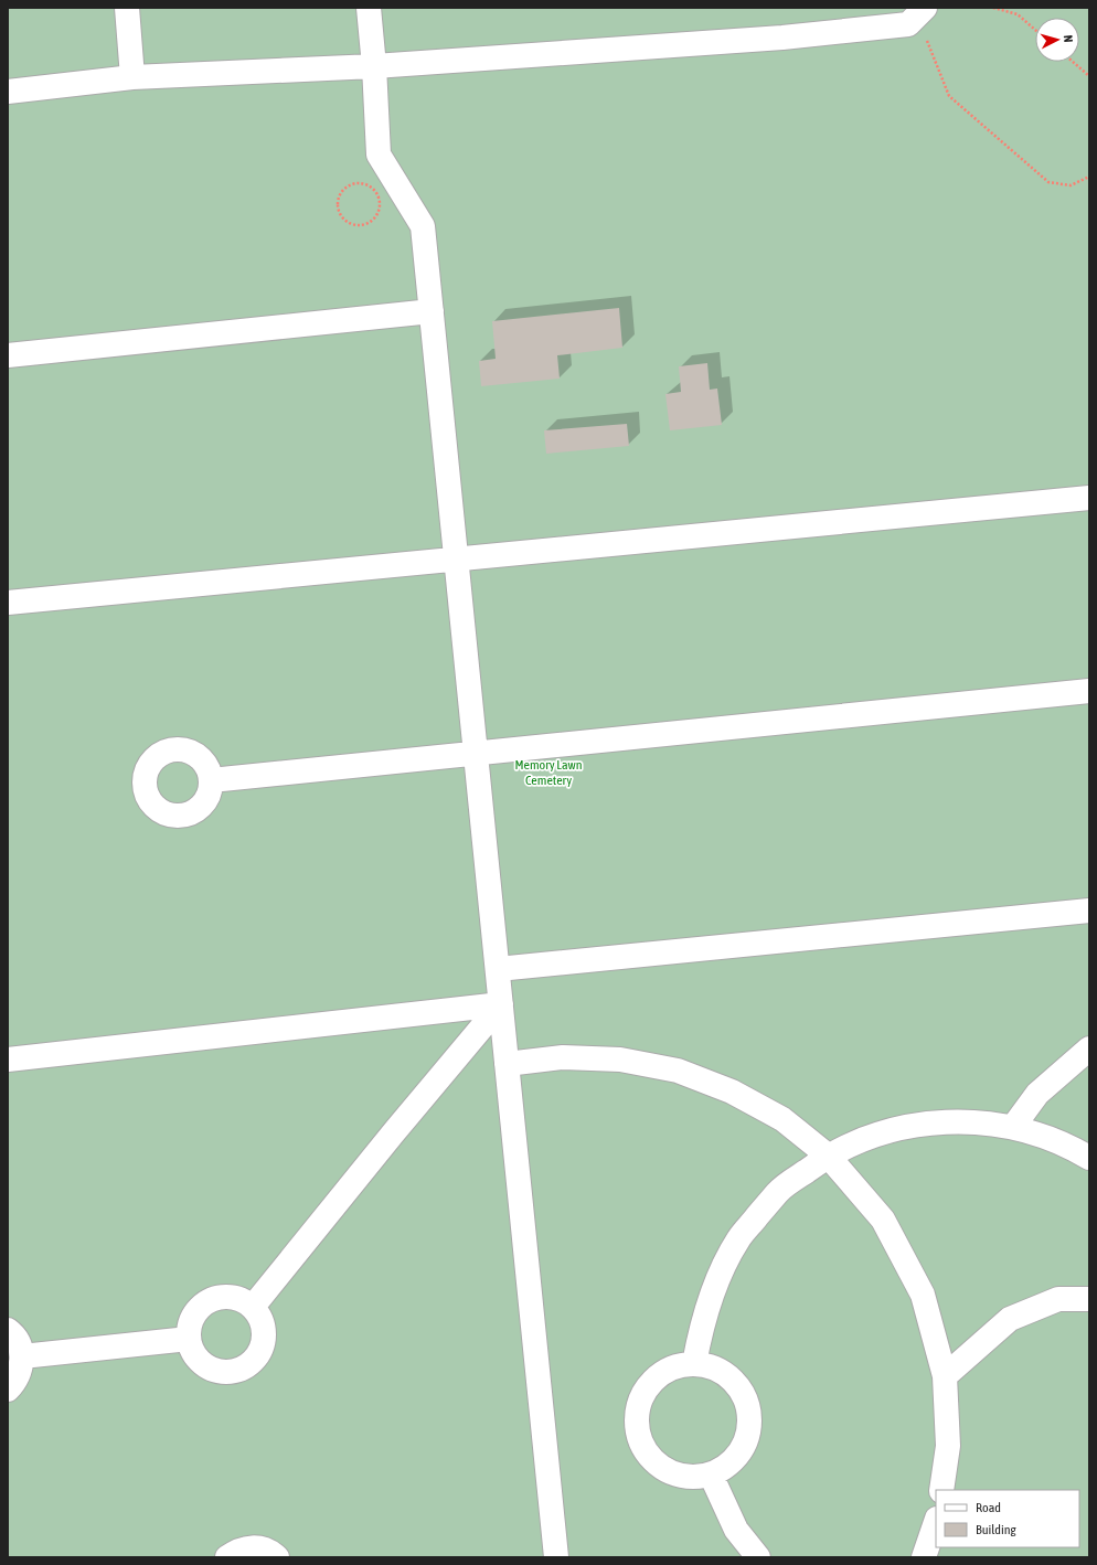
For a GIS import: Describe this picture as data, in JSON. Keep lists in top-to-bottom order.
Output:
{
  "parks": ["Memory Lawn Cemetery"],
  "legend": ["Road", "Building"],
  "north": "right"
}
